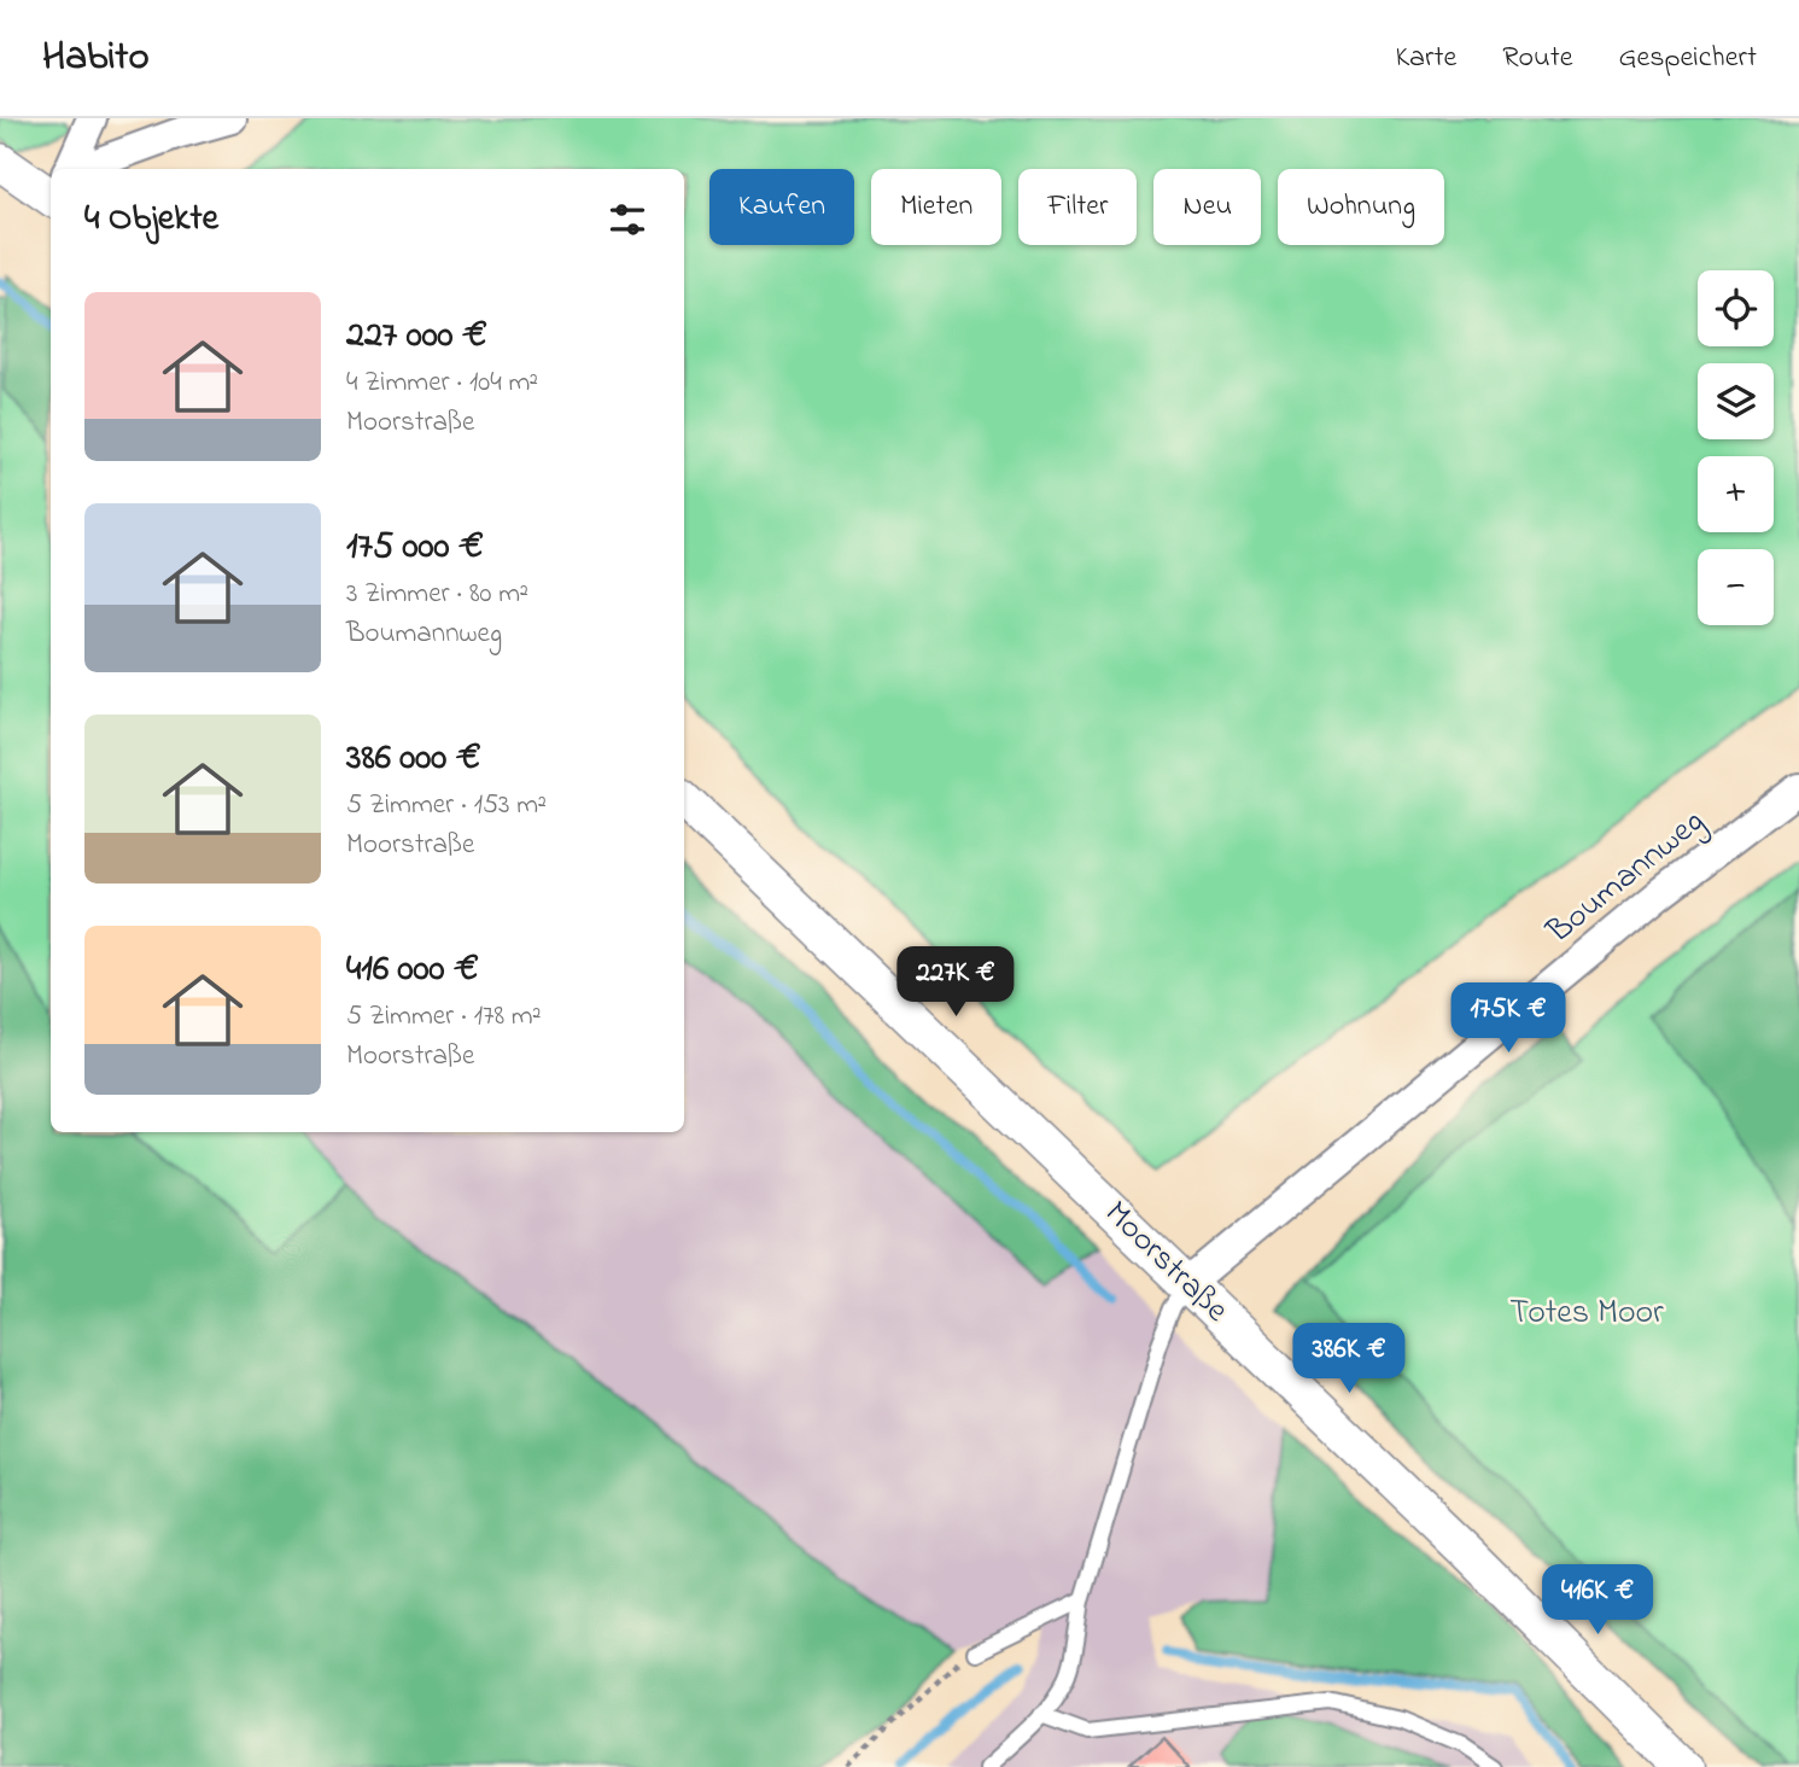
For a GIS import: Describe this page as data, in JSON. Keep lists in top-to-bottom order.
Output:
{
  "streets": {
    "street": ["Boumannweg", "Moorstraße"]
  },
  "crossings": [
    ["Boumannweg", "Moorstraße"]
  ],
  "parks": ["Totes Moor"],
  "page": {
    "header": "Habito",
    "nav": ["Karte", "Route", "Gespeichert"],
    "chip": [
      "Kaufen",
      "Mieten",
      "Filter",
      "Neu",
      "Wohnung"
    ],
    "heading": "4 Objekte",
    "map_buttons": ["+", "−"],
    "list": [
      {
        "name": "227 000 €",
        "note": "4 Zimmer · 104 m² · Moorstraße"
      },
      {
        "name": "175 000 €",
        "note": "3 Zimmer · 80 m² · Boumannweg"
      },
      {
        "name": "386 000 €",
        "note": "5 Zimmer · 153 m² · Moorstraße"
      },
      {
        "name": "416 000 €",
        "note": "5 Zimmer · 178 m² · Moorstraße"
      }
    ],
    "price": [
      "227K €",
      "175K €",
      "386K €",
      "416K €"
    ]
  }
}
